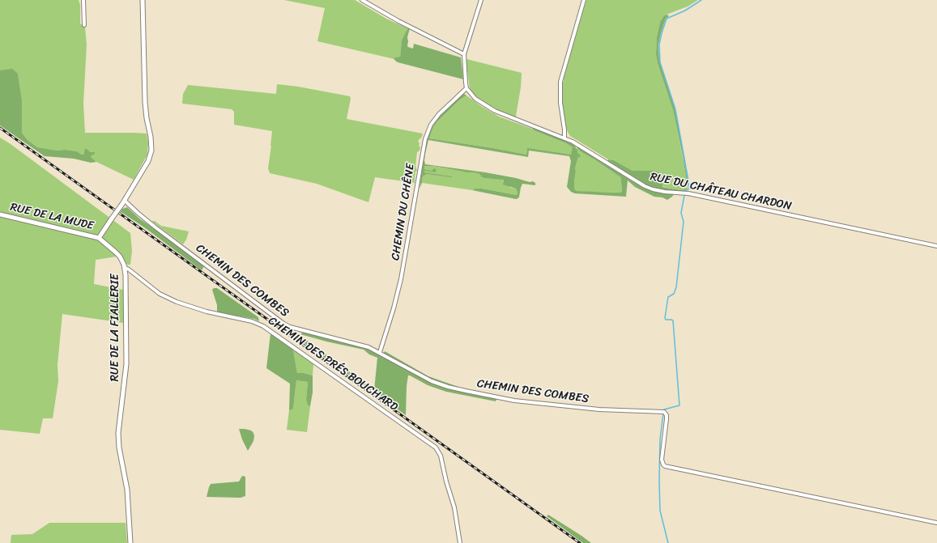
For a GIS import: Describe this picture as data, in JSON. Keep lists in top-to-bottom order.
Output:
{
  "streets": {
    "street": [
      "RUE DU CHÂTEAU CHARDON",
      "CHEMIN DU CHÊNE",
      "RUE DE LA MUDE",
      "CHEMIN DES COMBES",
      "RUE DE LA FIALLERIE",
      "CHEMIN DES PRÉS BOUCHARD"
    ]
  },
  "crossings": [
    ["RUE DU CHÂTEAU CHARDON", "CHEMIN DU CHÊNE"],
    ["CHEMIN DU CHÊNE", "CHEMIN DES COMBES"],
    ["RUE DE LA MUDE", "RUE DE LA FIALLERIE"],
    ["RUE DE LA FIALLERIE", "CHEMIN DES PRÉS BOUCHARD"]
  ]
}
